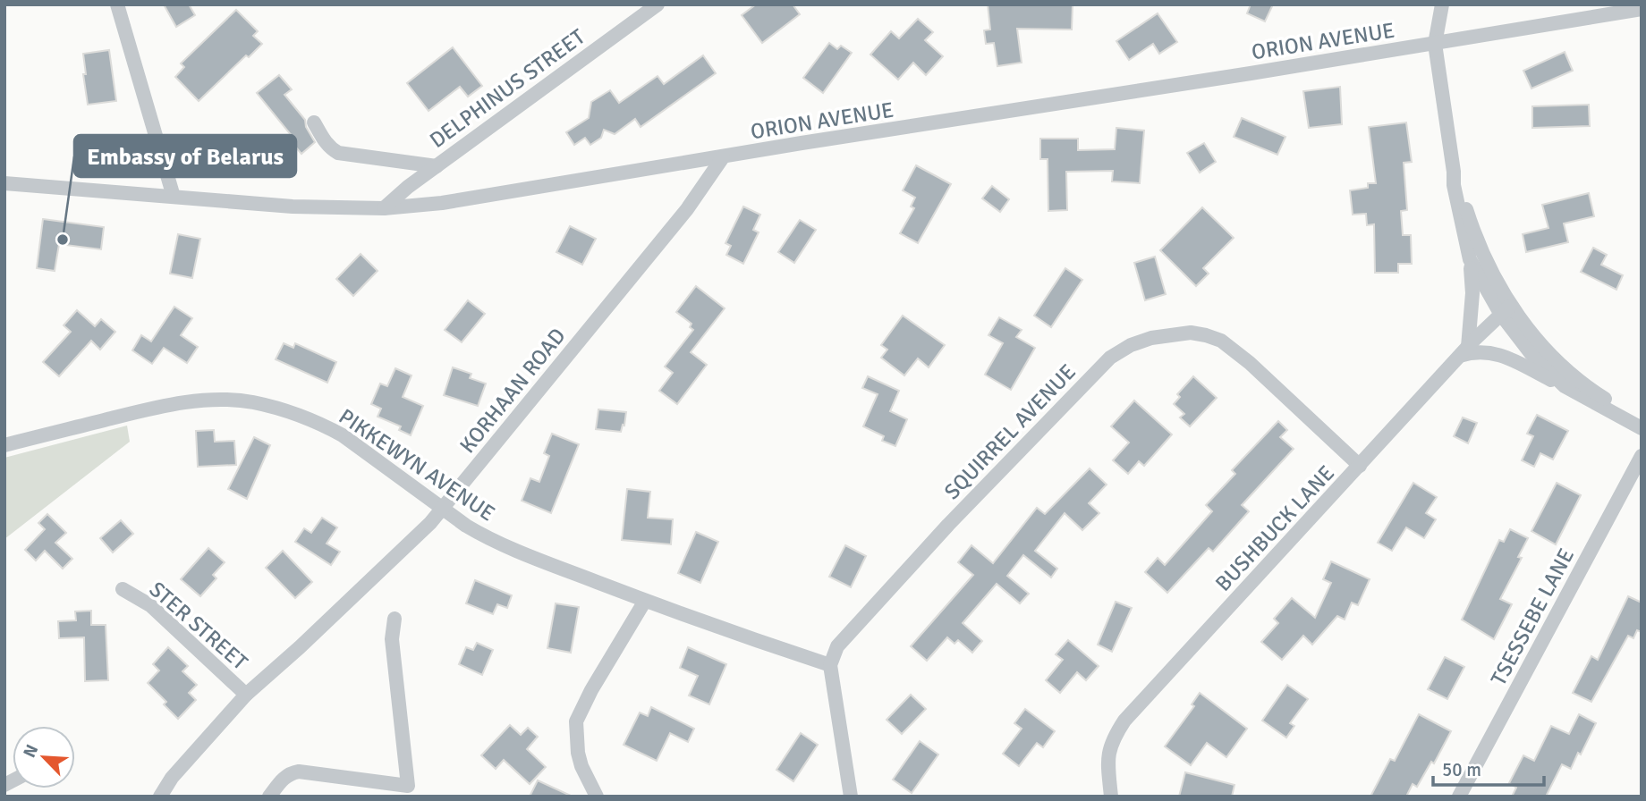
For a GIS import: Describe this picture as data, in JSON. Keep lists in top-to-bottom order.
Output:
{
  "streets": {
    "street": [
      "ORION AVENUE",
      "DELPHINUS STREET",
      "KORHAAN ROAD",
      "SQUIRREL AVENUE",
      "PIKKEWYN AVENUE",
      "BUSHBUCK LANE",
      "TSESSEBE LANE",
      "STER STREET"
    ]
  },
  "crossings": [
    ["ORION AVENUE", "DELPHINUS STREET"],
    ["ORION AVENUE", "KORHAAN ROAD"],
    ["KORHAAN ROAD", "PIKKEWYN AVENUE"],
    ["KORHAAN ROAD", "STER STREET"],
    ["SQUIRREL AVENUE", "PIKKEWYN AVENUE"],
    ["SQUIRREL AVENUE", "BUSHBUCK LANE"]
  ],
  "places": ["Embassy of Belarus"],
  "scale_bar": "50 m",
  "north": "top left"
}
